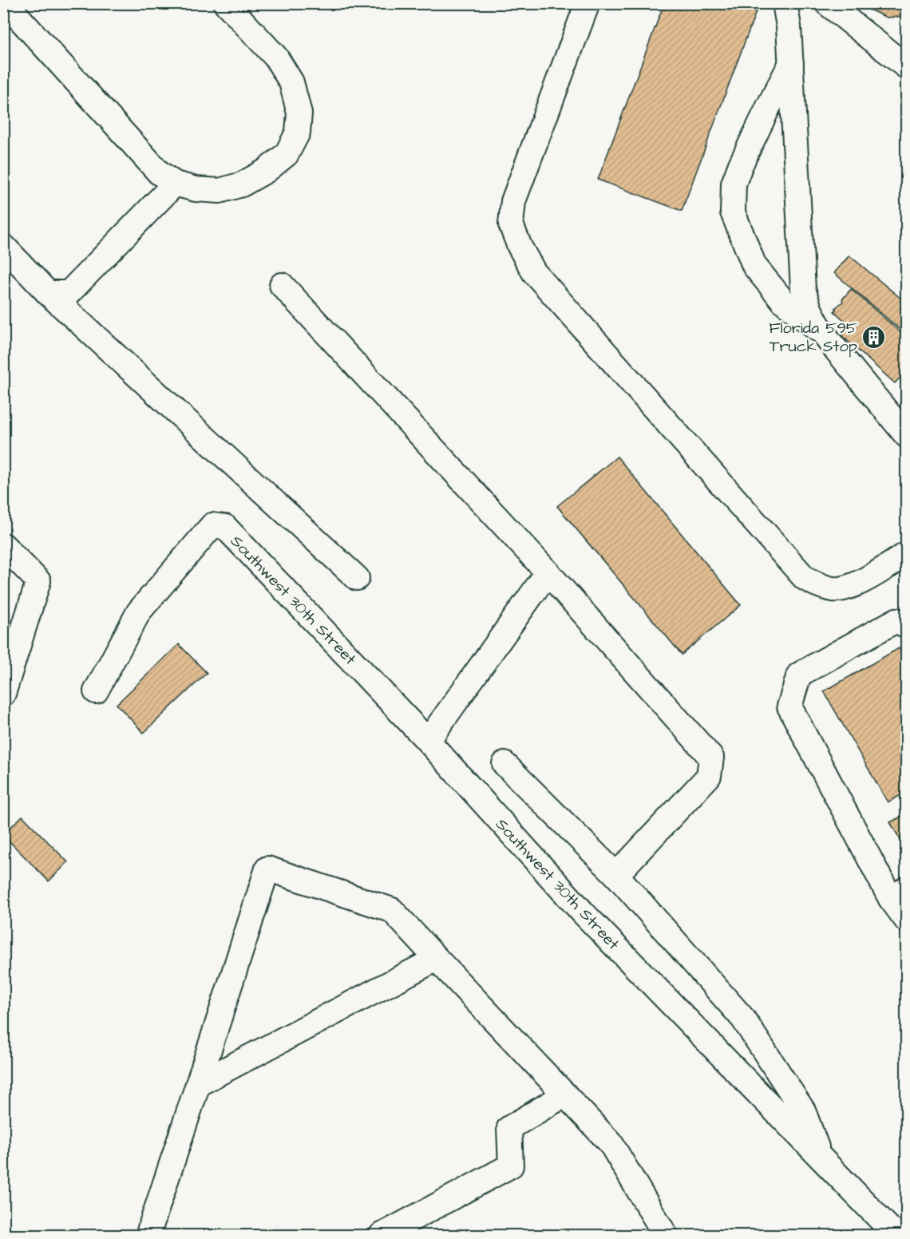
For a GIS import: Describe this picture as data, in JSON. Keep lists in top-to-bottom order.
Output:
{
  "streets": {
    "street": ["Southwest 30th Street"]
  },
  "places": {
    "building": ["Florida 595 Truck Stop"]
  }
}
